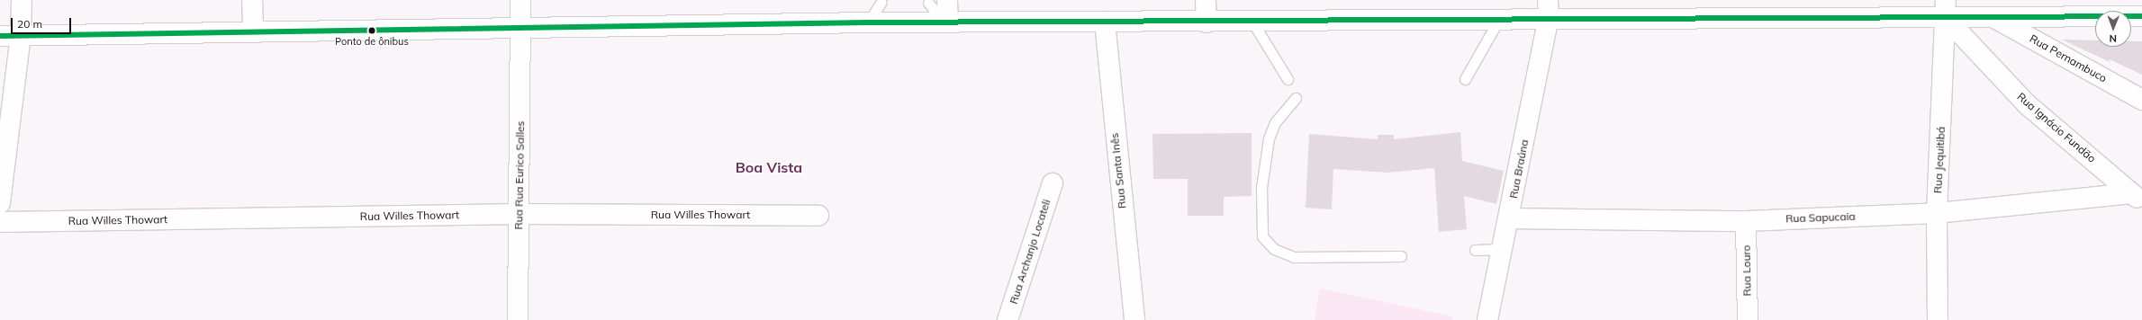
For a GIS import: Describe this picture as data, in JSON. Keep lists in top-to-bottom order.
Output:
{
  "streets": {
    "street": [
      "Rua Pernambuco",
      "Rua Ignácio Fundão",
      "Rua Jequitibá",
      "Rua Braúna",
      "Rua Santa Inês",
      "Rua Rua Eurico Salles",
      "Rua Willes Thowart",
      "Rua Sapucaia",
      "Rua Archanjo Locateli",
      "Rua Louro"
    ]
  },
  "crossings": [
    ["Rua Ignácio Fundão", "Rua Jequitibá"],
    ["Rua Ignácio Fundão", "Rua Sapucaia"],
    ["Rua Jequitibá", "Rua Sapucaia"],
    ["Rua Braúna", "Rua Sapucaia"],
    ["Rua Rua Eurico Salles", "Rua Willes Thowart"],
    ["Rua Sapucaia", "Rua Louro"]
  ],
  "districts": ["Boa Vista"],
  "places": ["Ponto de ônibus"],
  "scale_bar": "20 m",
  "north": "bottom"
}
